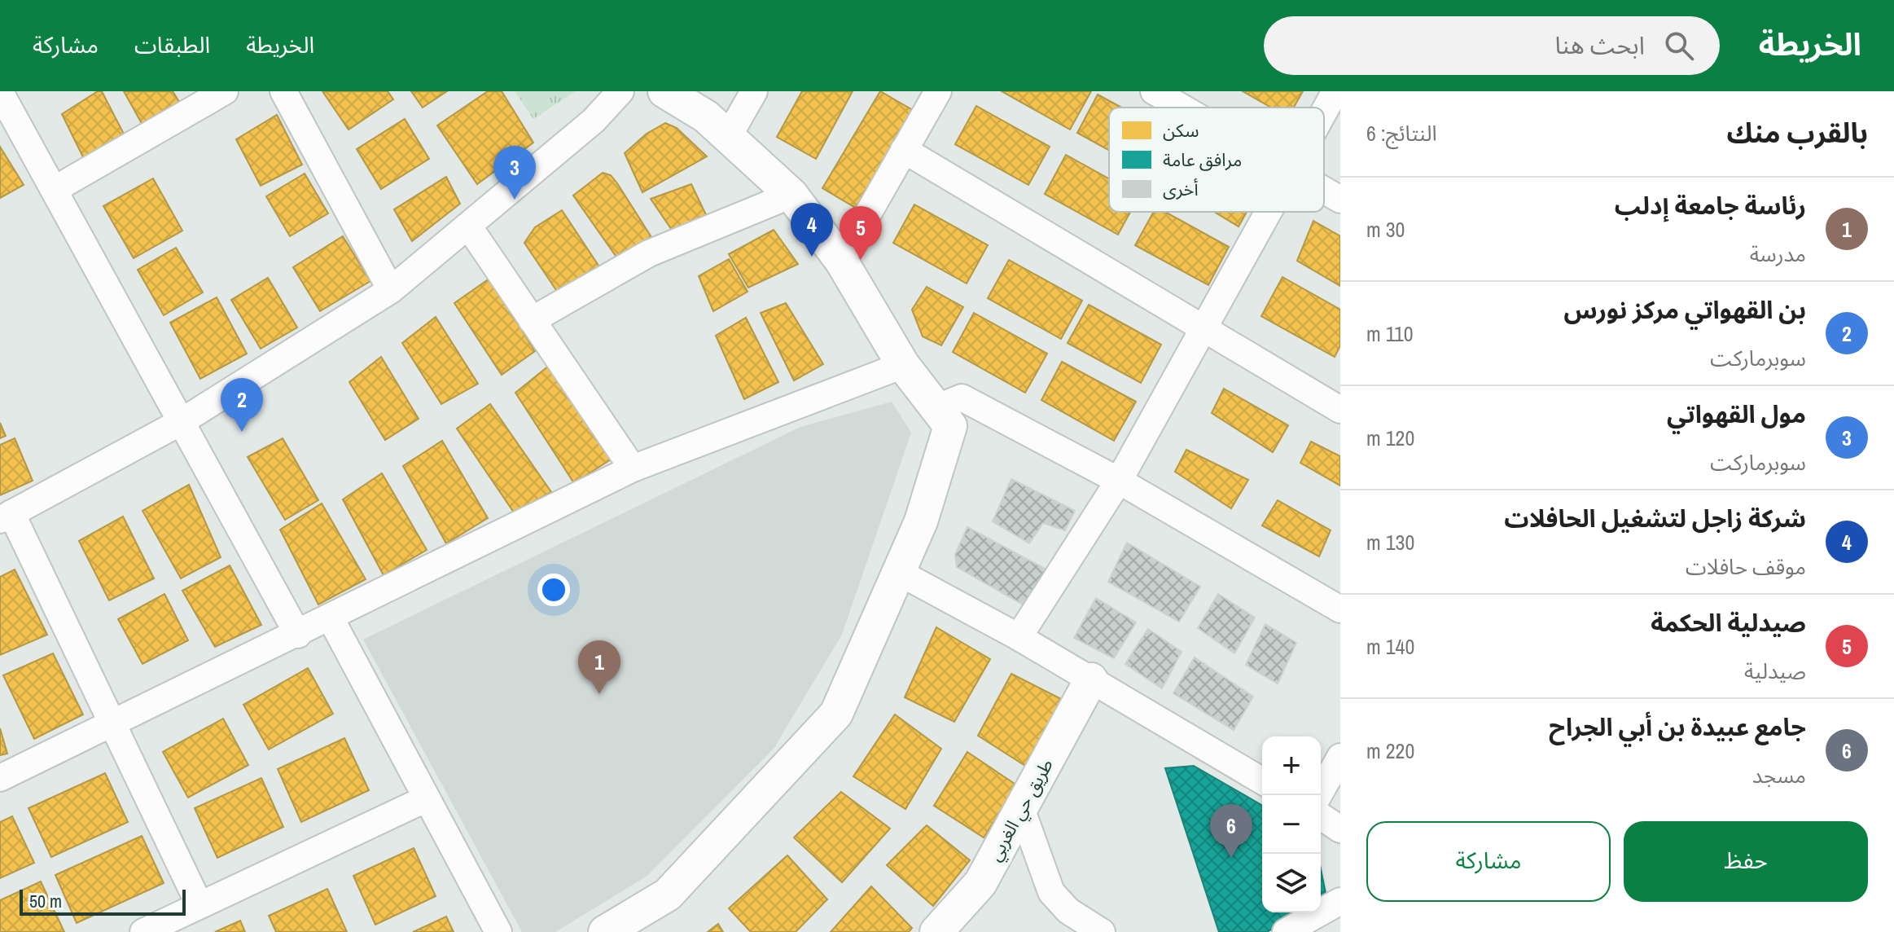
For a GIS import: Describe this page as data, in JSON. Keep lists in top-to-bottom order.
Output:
{
  "streets": {
    "street": ["طريق حي الغربي"]
  },
  "legend": ["سكن", "مرافق عامة", "أخرى"],
  "scale_bar": "50 m",
  "page": {
    "header": "الخريطة",
    "search": "ابحث هنا",
    "nav": ["الخريطة", "الطبقات", "مشاركة"],
    "heading": ["بالقرب منك", "النتائج: 6"],
    "pins": [
      "3",
      "4",
      "5",
      "2",
      "1",
      "6"
    ],
    "list": [
      {
        "mark": "1",
        "name": "رئاسة جامعة إدلب",
        "note": "مدرسة",
        "value": "30 m"
      },
      {
        "mark": "2",
        "name": "بن القهواتي مركز نورس",
        "note": "سوبرماركت",
        "value": "110 m"
      },
      {
        "mark": "3",
        "name": "مول القهواتي",
        "note": "سوبرماركت",
        "value": "120 m"
      },
      {
        "mark": "4",
        "name": "شركة زاجل لتشغيل الحافلات",
        "note": "موقف حافلات",
        "value": "130 m"
      },
      {
        "mark": "5",
        "name": "صيدلية الحكمة",
        "note": "صيدلية",
        "value": "140 m"
      },
      {
        "mark": "6",
        "name": "جامع عبيدة بن أبي الجراح",
        "note": "مسجد",
        "value": "220 m"
      }
    ],
    "map_buttons": ["+", "−"],
    "buttons": ["حفظ", "مشاركة"],
    "scale": "50 m"
  }
}
